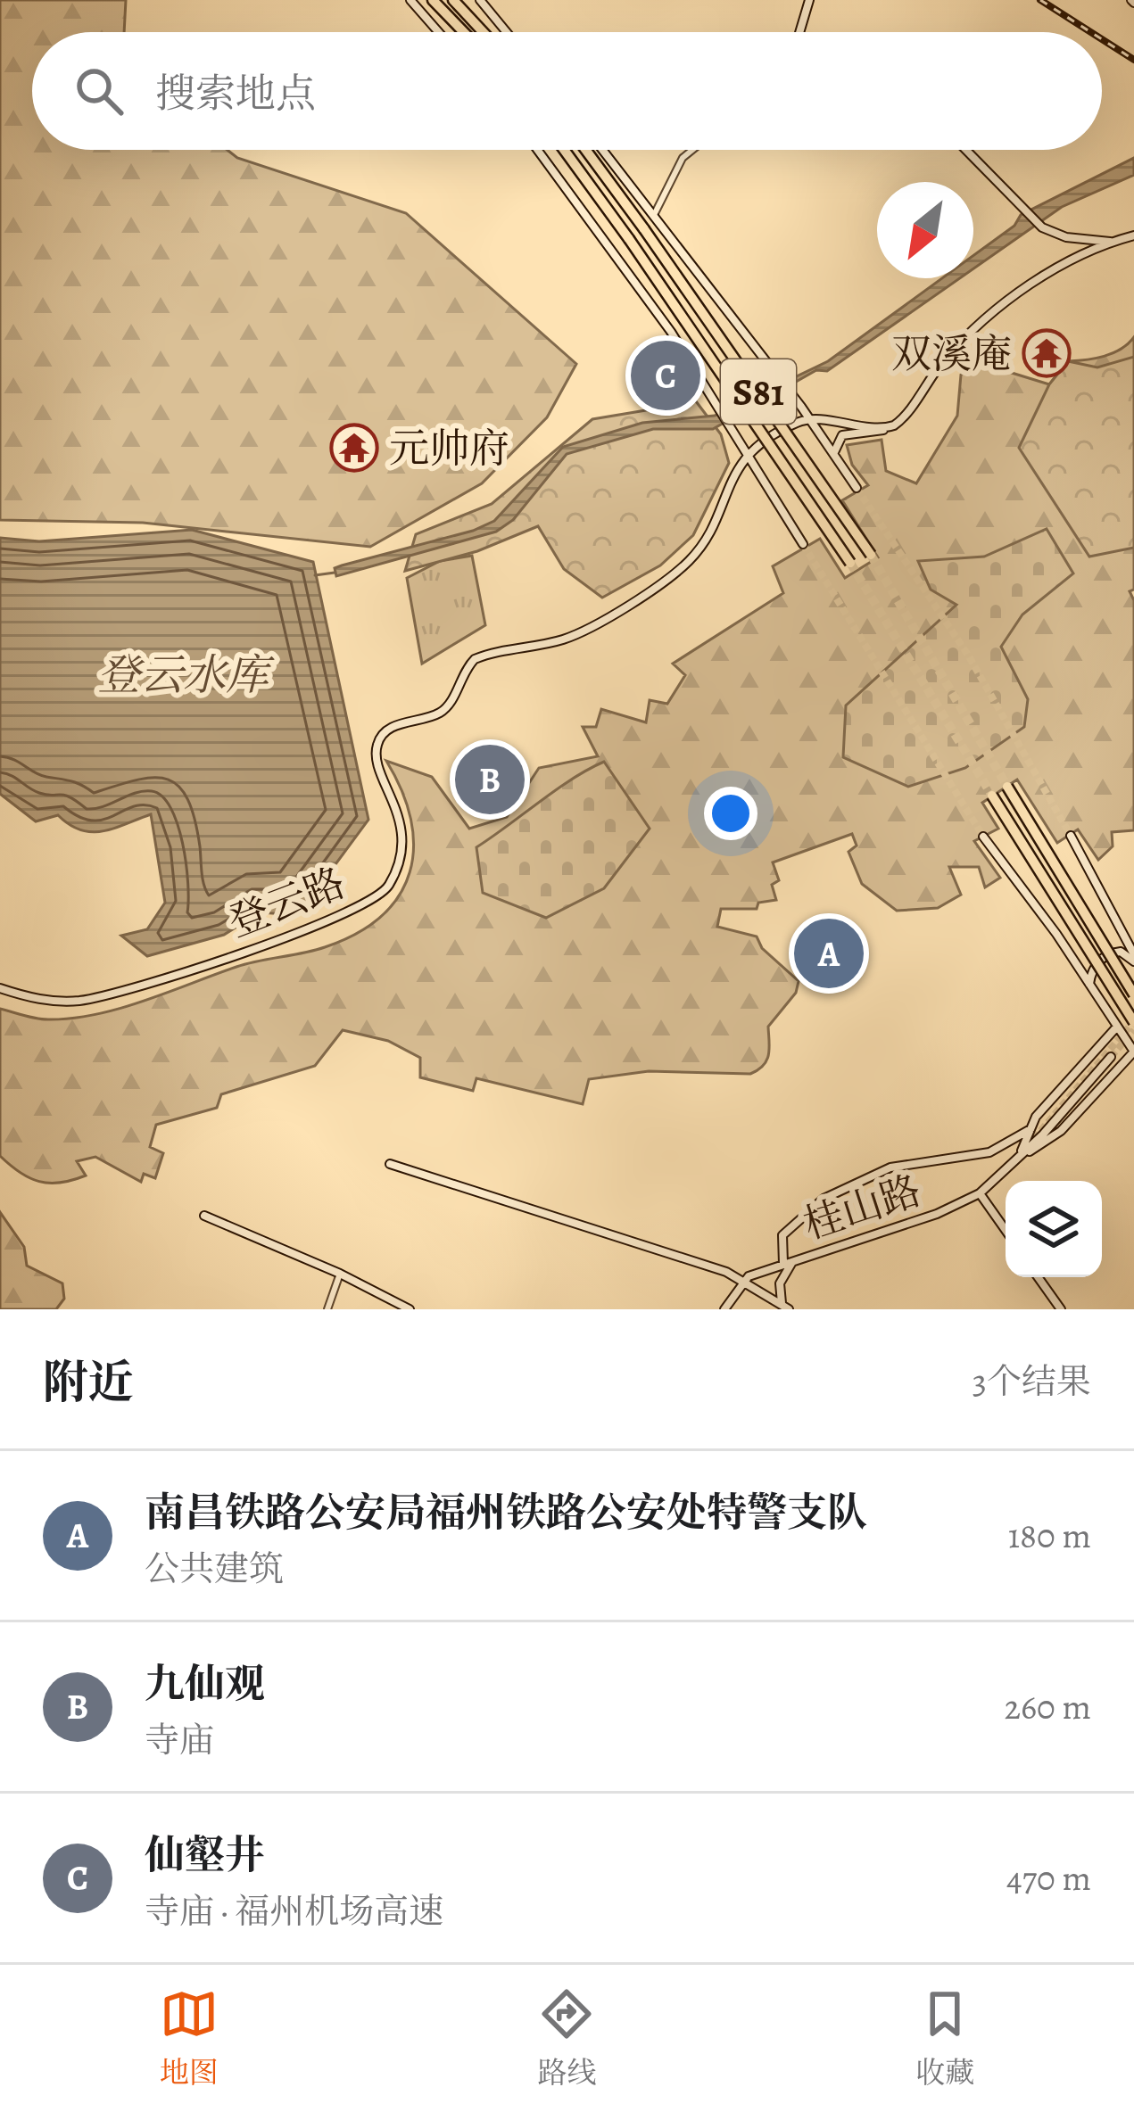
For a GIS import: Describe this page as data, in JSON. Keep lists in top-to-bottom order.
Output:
{
  "streets": {
    "highway": ["S81"],
    "street": ["登云路", "桂山路"]
  },
  "water": ["登云水库"],
  "places": {
    "temple": ["双溪庵", "元帅府"]
  },
  "north": "bottom left",
  "page": {
    "search": "搜索地点",
    "pins": ["C", "B", "A"],
    "heading": ["附近", "3个结果"],
    "list": [
      {
        "mark": "A",
        "name": "南昌铁路公安局福州铁路公安处特警支队",
        "note": "公共建筑",
        "value": "180 m"
      },
      {
        "mark": "B",
        "name": "九仙观",
        "note": "寺庙",
        "value": "260 m"
      },
      {
        "mark": "C",
        "name": "仙壑井",
        "note": "寺庙 · 福州机场高速",
        "value": "470 m"
      }
    ],
    "nav": ["地图", "路线", "收藏"]
  }
}
